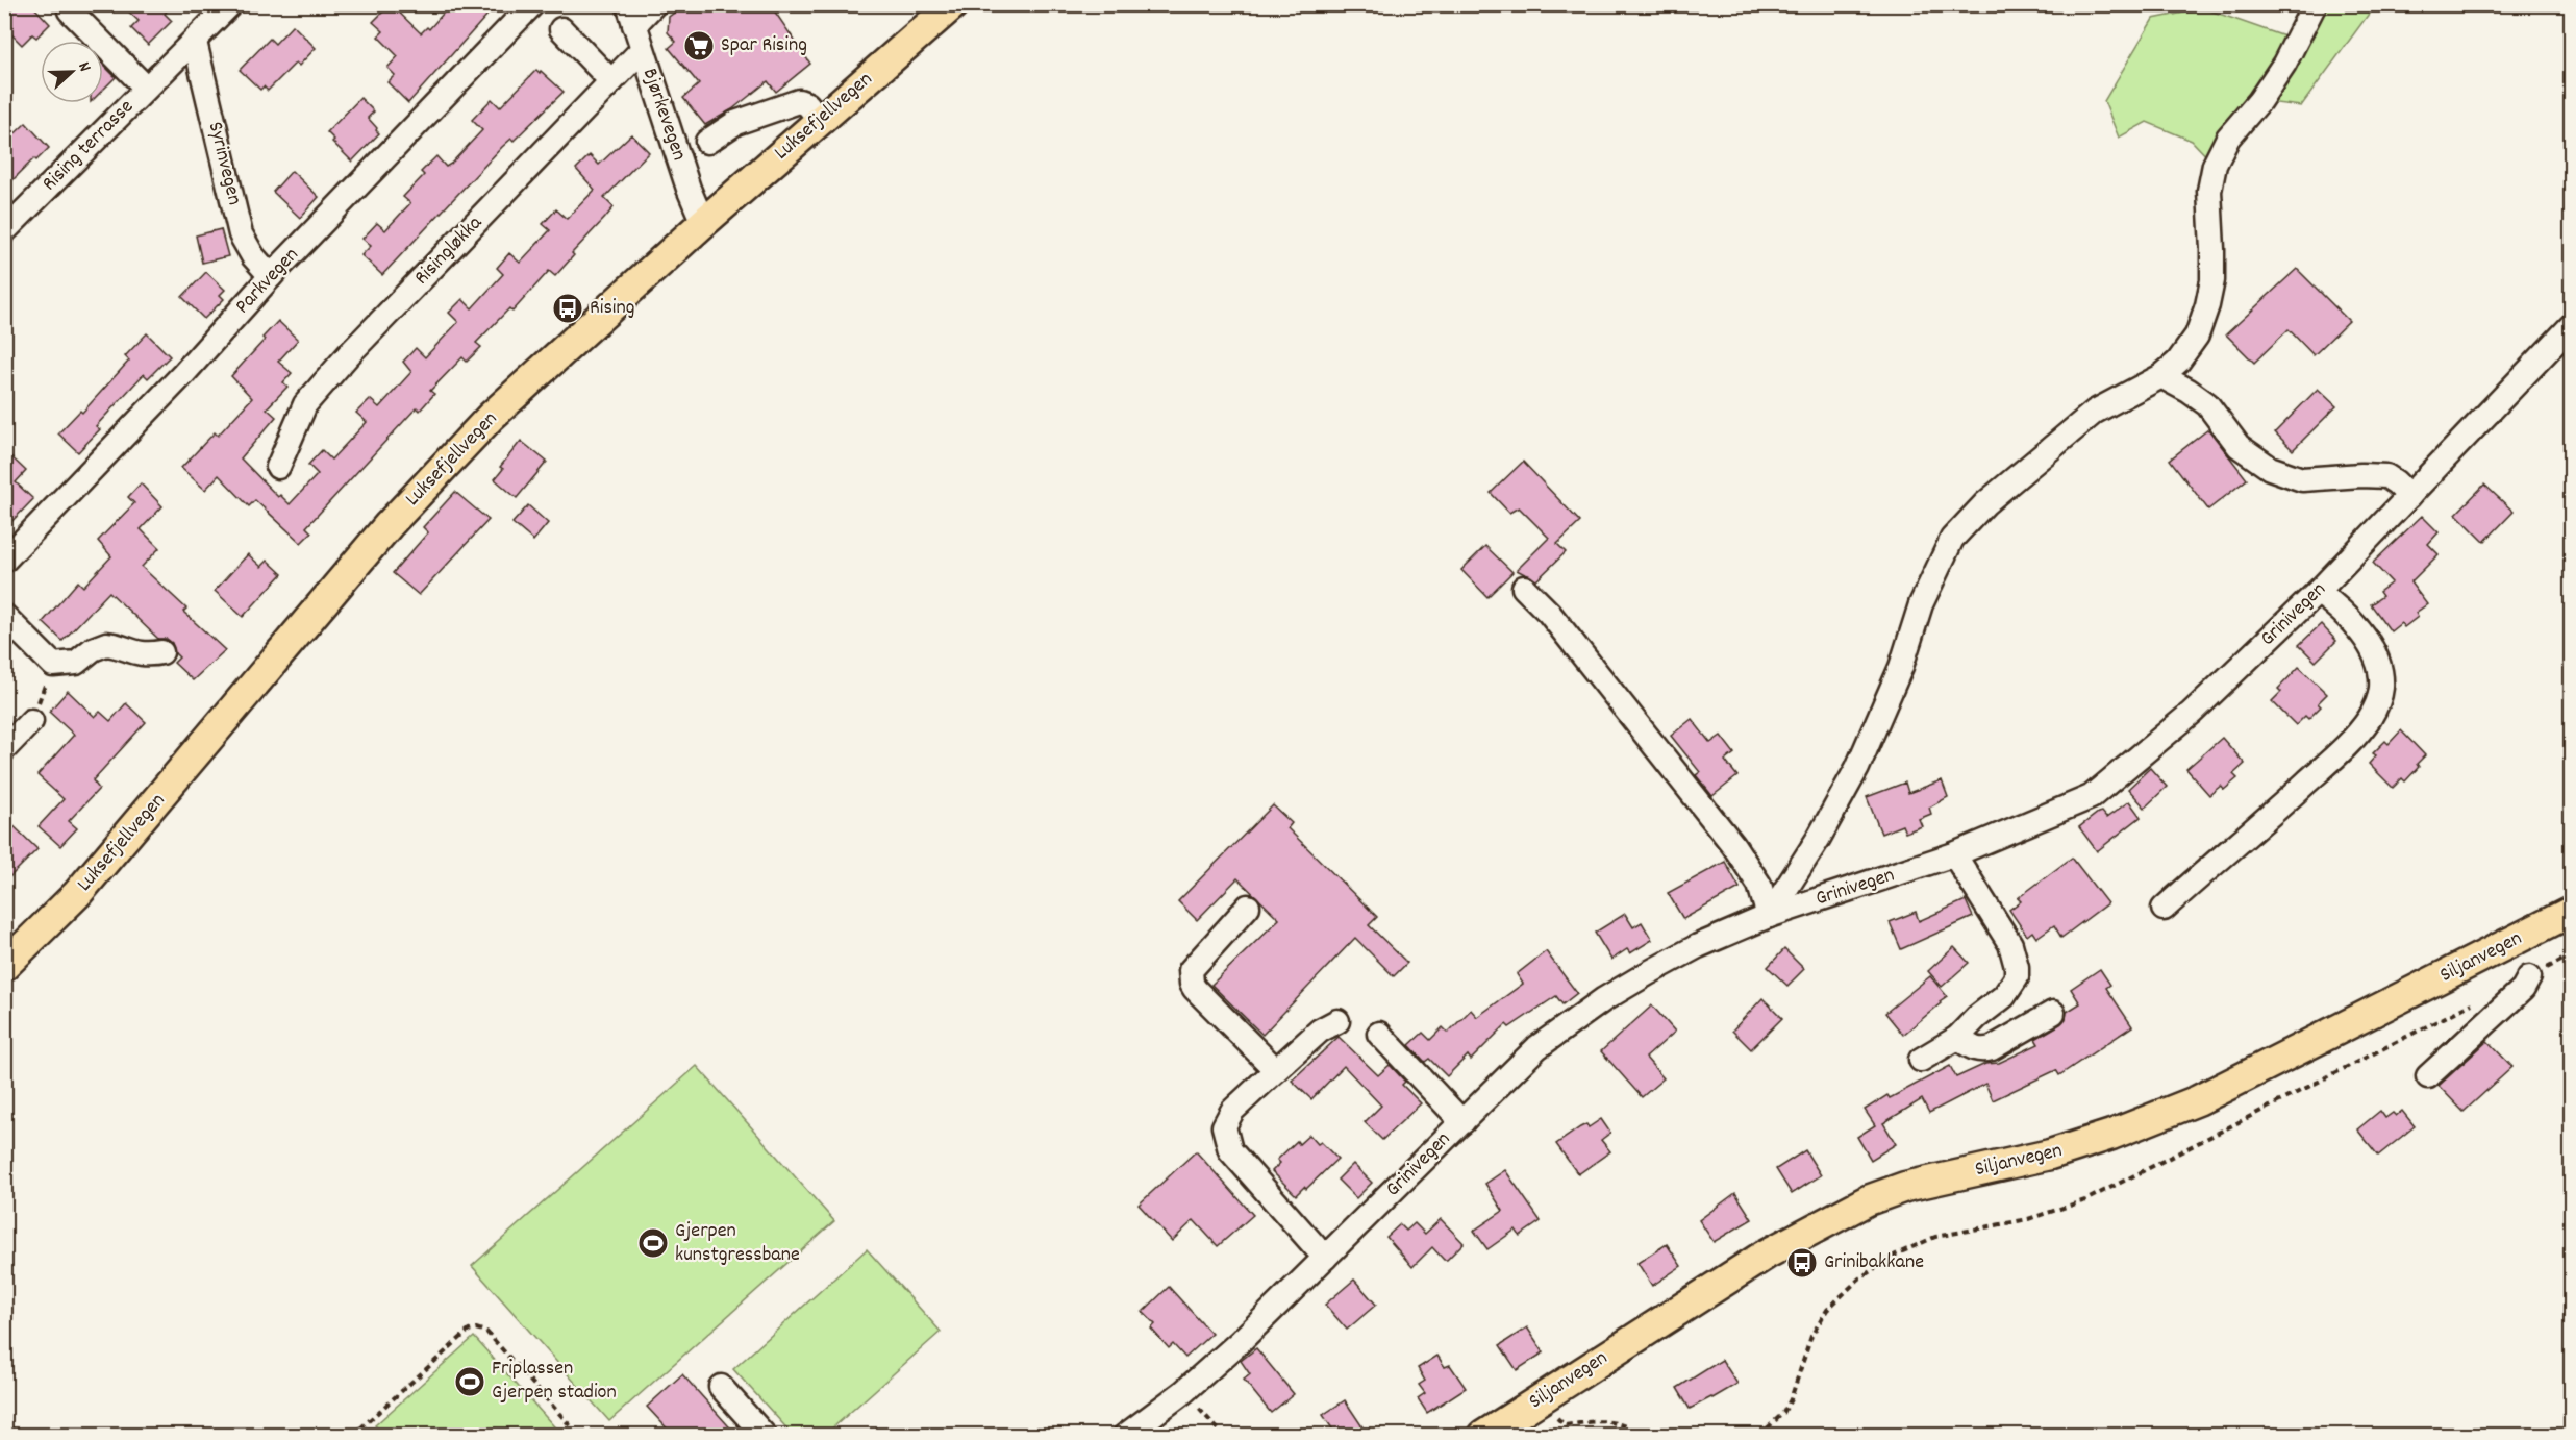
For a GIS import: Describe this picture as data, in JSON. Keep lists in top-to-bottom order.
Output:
{
  "streets": {
    "main road": ["Luksefjellvegen", "Siljanvegen"],
    "street": [
      "Bjørkevegen",
      "Rising terrasse",
      "Syrinvegen",
      "Risingløkka",
      "Parkvegen",
      "Grinivegen"
    ]
  },
  "crossings": [
    ["Bjørkevegen", "Luksefjellvegen"],
    ["Bjørkevegen", "Risingløkka"],
    ["Rising terrasse", "Syrinvegen"],
    ["Syrinvegen", "Parkvegen"]
  ],
  "places": {
    "supermarket": ["Spar Rising"],
    "bus stop": ["Rising", "Grinibakkane"],
    "sports": ["Gjerpen kunstgressbane", "Friplassen Gjerpen stadion"]
  },
  "north": "right"
}
